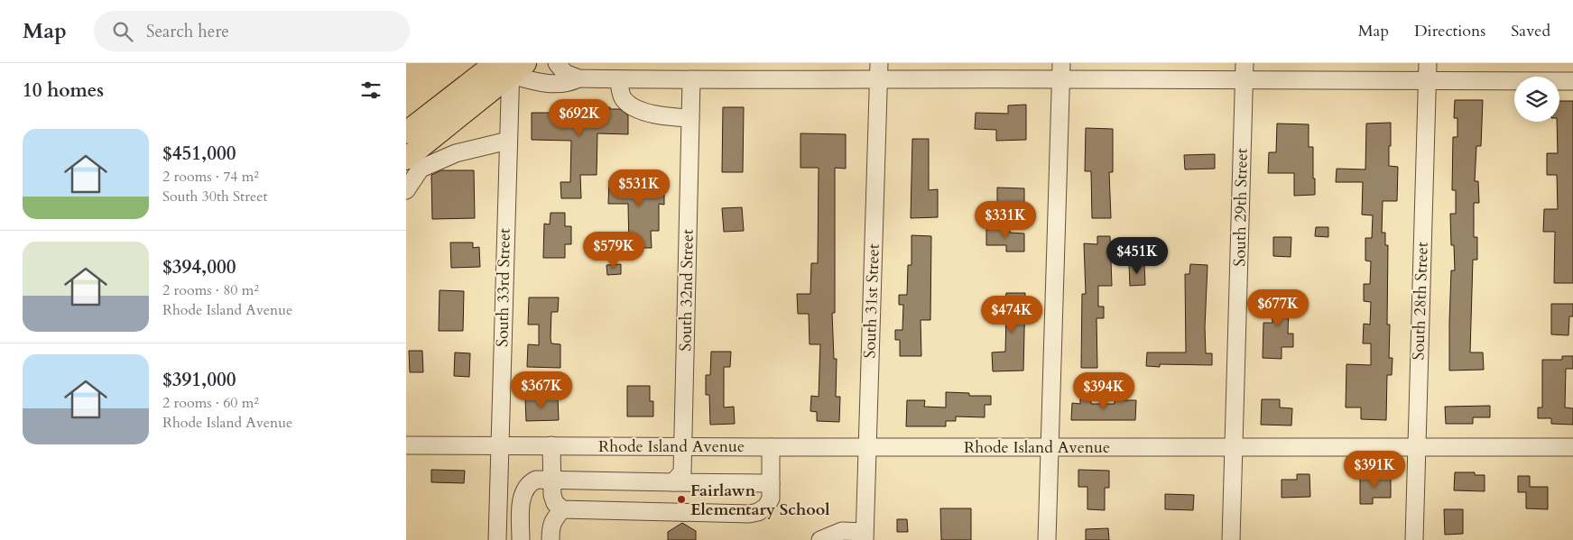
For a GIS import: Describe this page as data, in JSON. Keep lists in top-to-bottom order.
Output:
{
  "streets": {
    "street": [
      "South 29th Street",
      "South 33rd Street",
      "South 32nd Street",
      "South 31st Street",
      "South 28th Street",
      "Rhode Island Avenue"
    ]
  },
  "crossings": [
    ["South 29th Street", "Rhode Island Avenue"],
    ["South 33rd Street", "Rhode Island Avenue"],
    ["South 32nd Street", "Rhode Island Avenue"],
    ["South 31st Street", "Rhode Island Avenue"],
    ["South 28th Street", "Rhode Island Avenue"]
  ],
  "places": ["Fairlawn Elementary School"],
  "page": {
    "header": "Map",
    "search": "Search here",
    "nav": ["Map", "Directions", "Saved"],
    "heading": "10 homes",
    "price": [
      "$692K",
      "$531K",
      "$331K",
      "$579K",
      "$451K",
      "$677K",
      "$474K",
      "$367K",
      "$394K",
      "$391K"
    ],
    "list": [
      {
        "name": "$451,000",
        "note": "2 rooms · 74 m² · South 30th Street"
      },
      {
        "name": "$394,000",
        "note": "2 rooms · 80 m² · Rhode Island Avenue"
      },
      {
        "name": "$391,000",
        "note": "2 rooms · 60 m² · Rhode Island Avenue"
      }
    ]
  }
}
